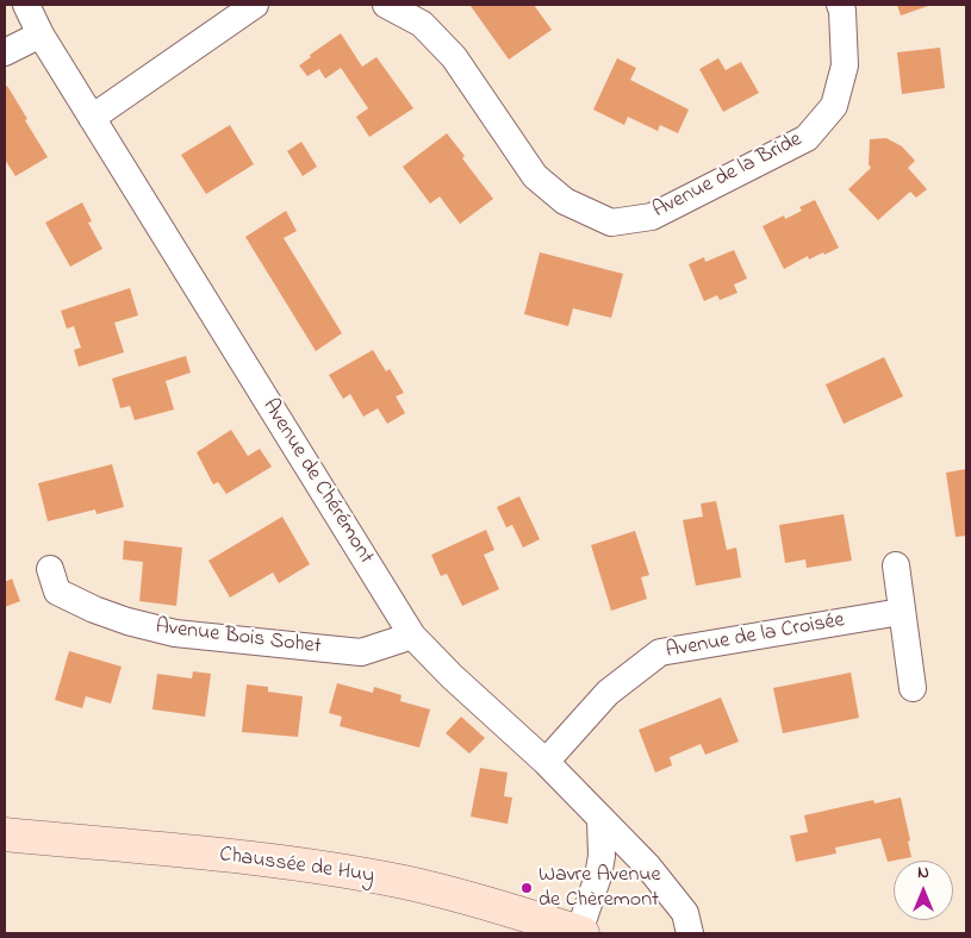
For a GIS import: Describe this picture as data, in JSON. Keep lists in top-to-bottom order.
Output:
{
  "streets": {
    "main road": ["Chaussée de Huy"],
    "street": [
      "Avenue de la Bride",
      "Avenue de Chérémont",
      "Avenue de la Croisée",
      "Avenue Bois Sohet"
    ]
  },
  "crossings": [
    ["Avenue de Chérémont", "Avenue de la Croisée"],
    ["Avenue de Chérémont", "Avenue Bois Sohet"]
  ],
  "places": ["Wavre Avenue de Chèremont"],
  "north": "top"
}
